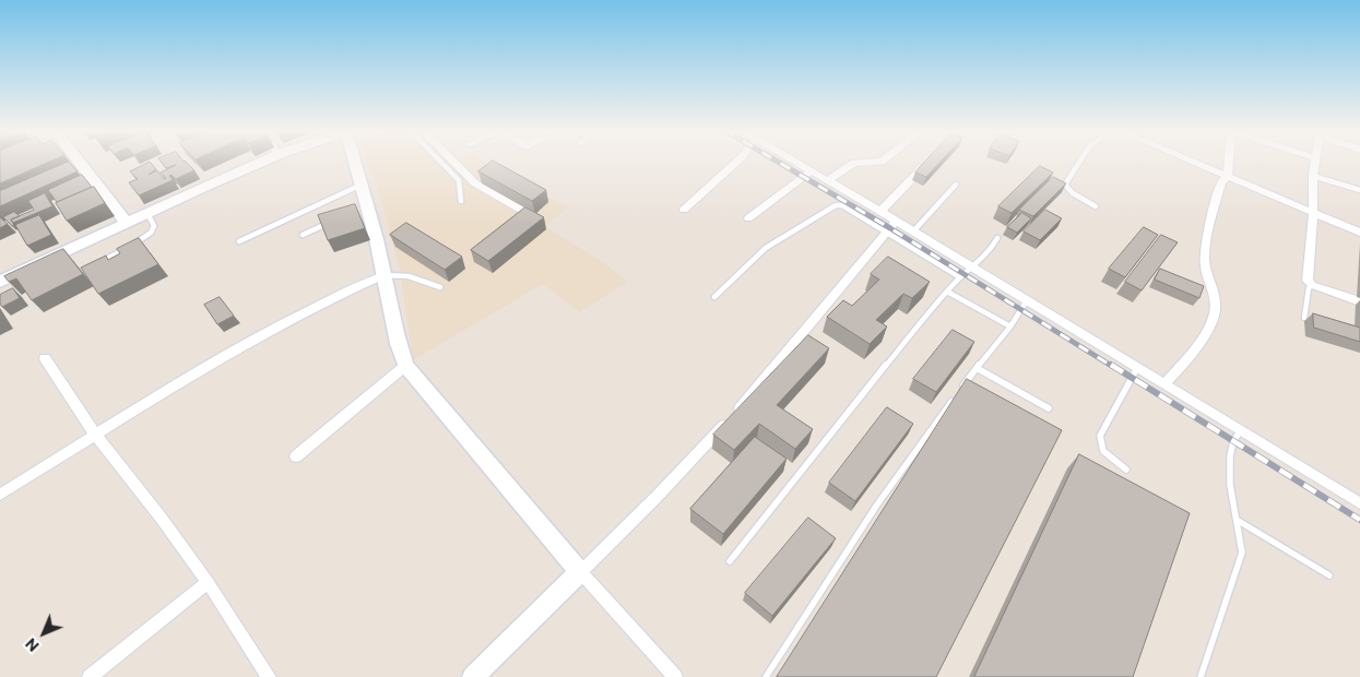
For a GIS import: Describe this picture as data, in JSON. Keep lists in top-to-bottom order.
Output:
{
  "north": "bottom left"
}
